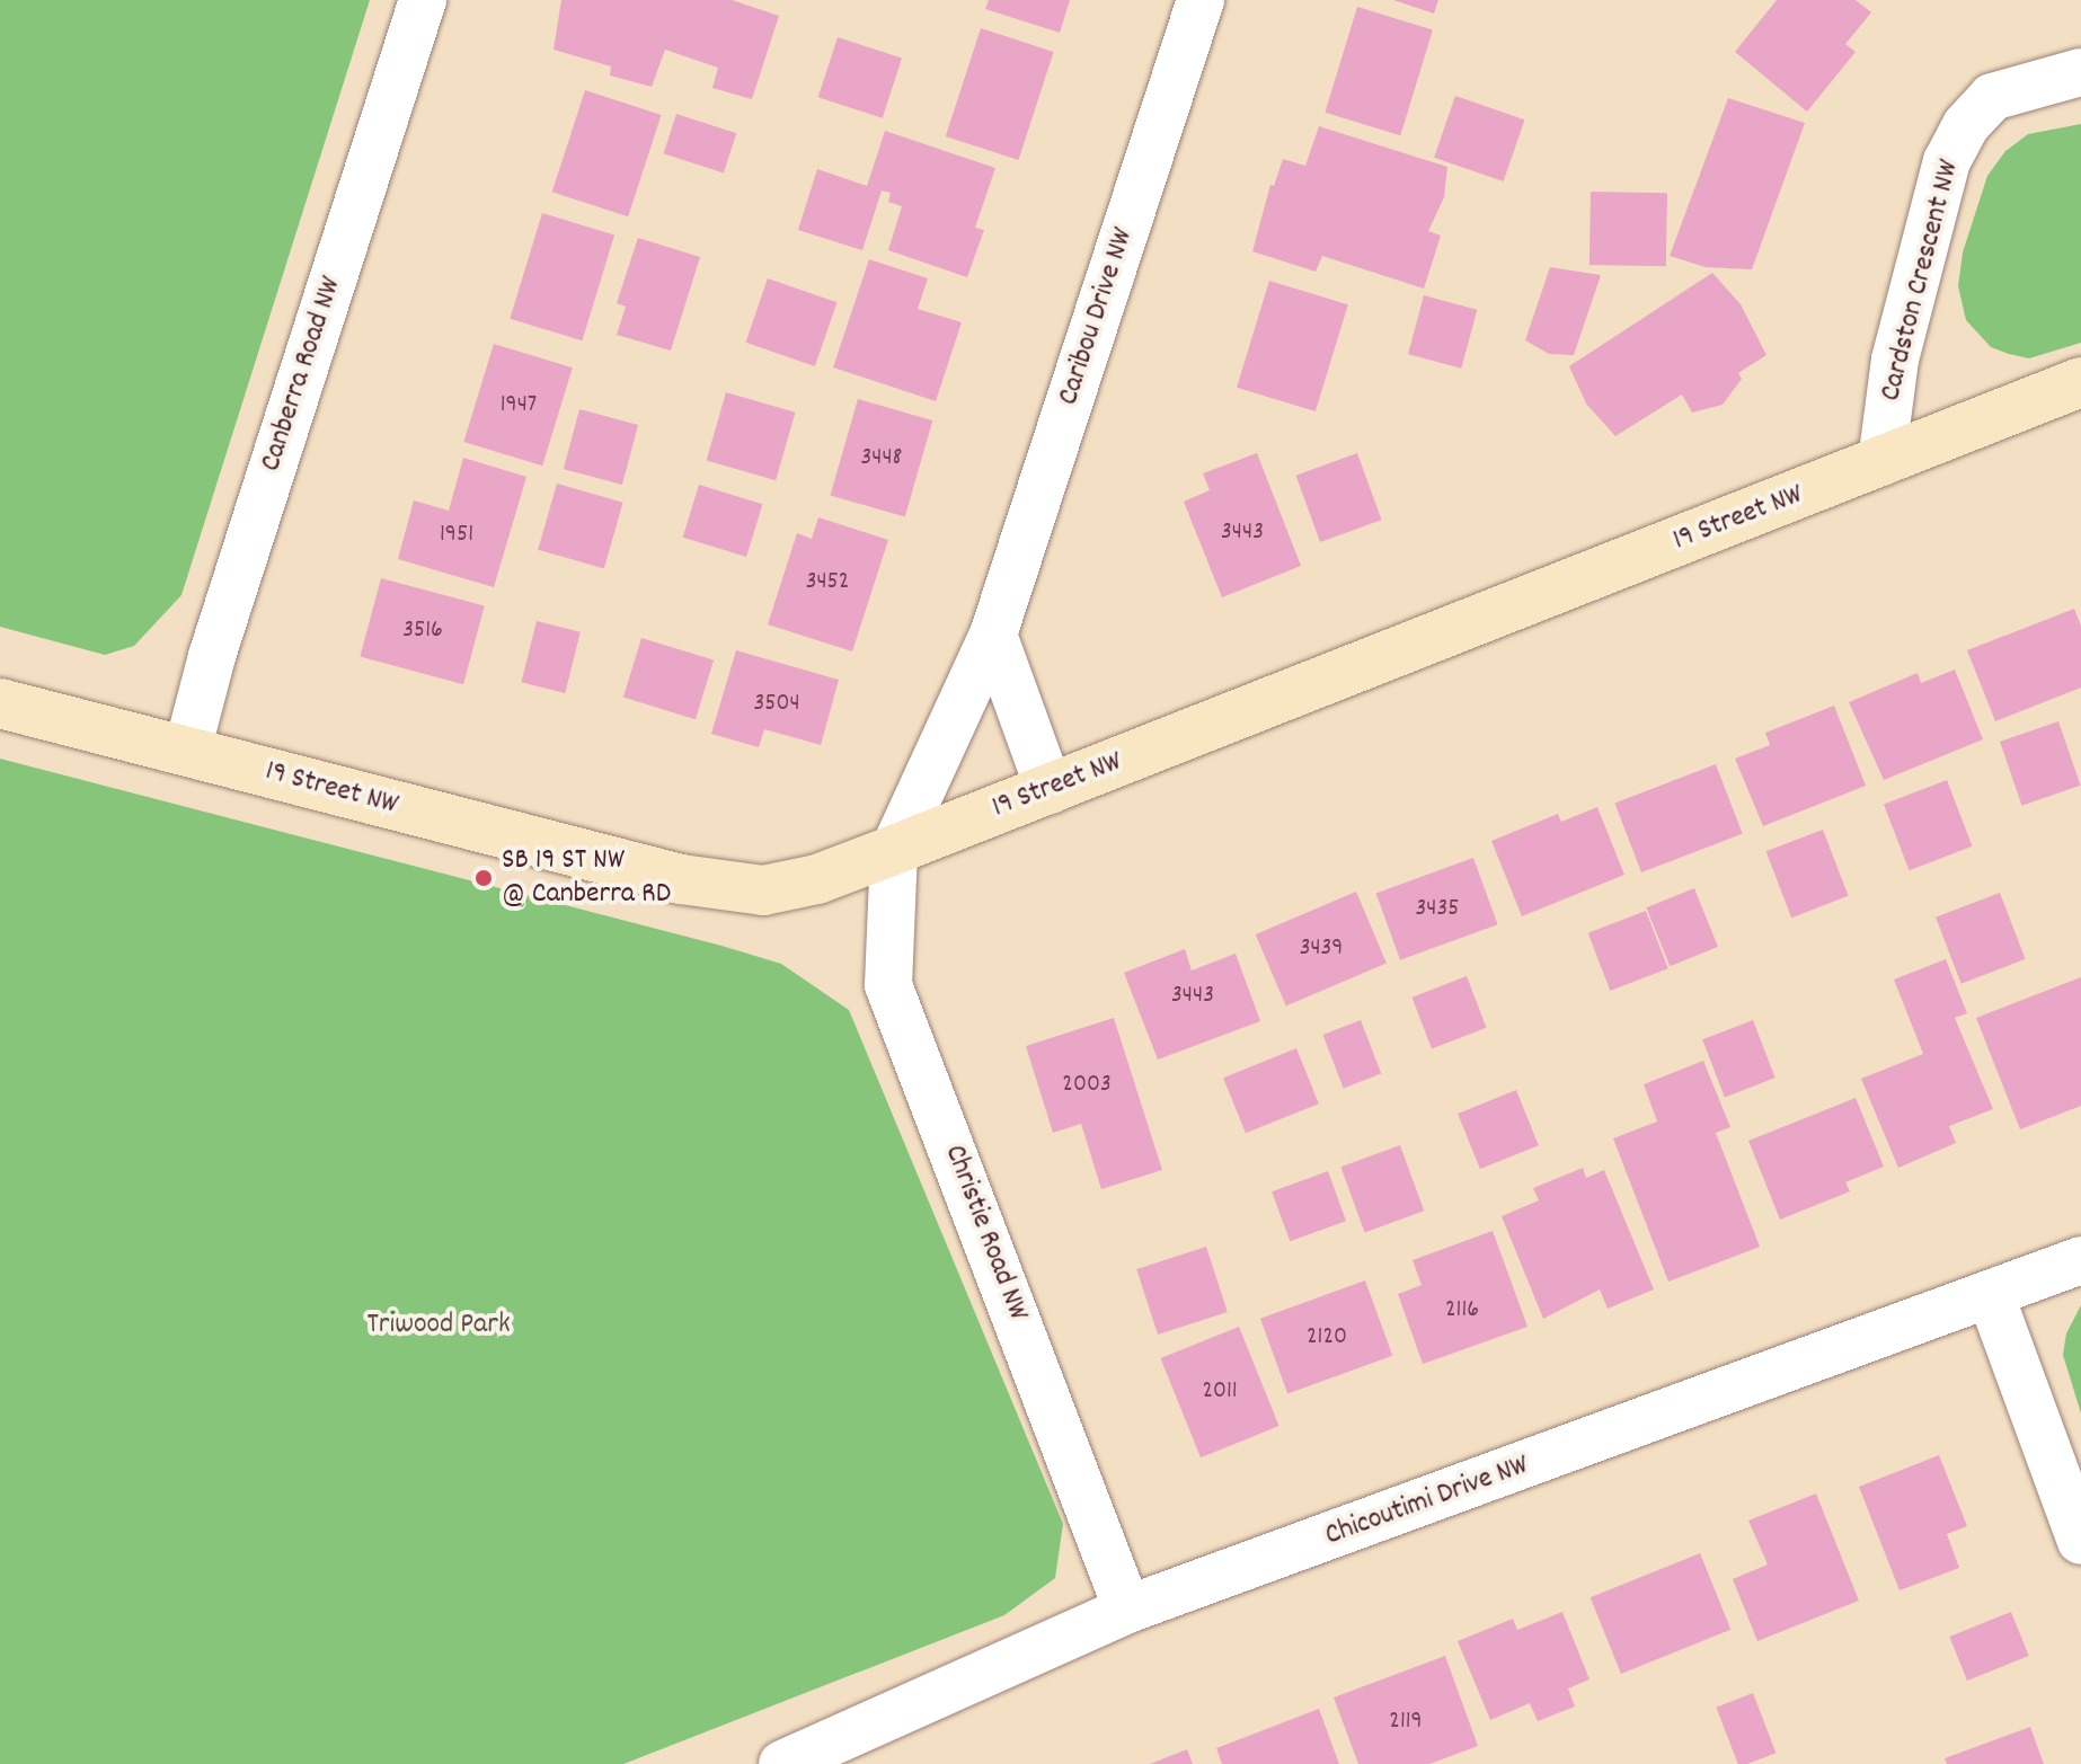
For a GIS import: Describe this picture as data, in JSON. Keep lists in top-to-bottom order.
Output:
{
  "streets": {
    "street": [
      "Cardston Crescent NW",
      "Caribou Drive NW",
      "Canberra Road NW",
      "19 Street NW",
      "Christie Road NW",
      "Chicoutimi Drive NW"
    ]
  },
  "crossings": [
    ["Cardston Crescent NW", "19 Street NW"],
    ["Caribou Drive NW", "19 Street NW"],
    ["Caribou Drive NW", "Christie Road NW"],
    ["Canberra Road NW", "19 Street NW"],
    ["19 Street NW", "Christie Road NW"],
    ["Christie Road NW", "Chicoutimi Drive NW"]
  ],
  "parks": ["Triwood Park"],
  "places": ["SB 19 ST NW @ Canberra RD"],
  "house_numbers": [
    "1947",
    "3448",
    "3443",
    "1951",
    "3452",
    "3516",
    "3504",
    "3435",
    "3439",
    "3443",
    "2003",
    "2116",
    "2120",
    "2011",
    "2119"
  ]
}
